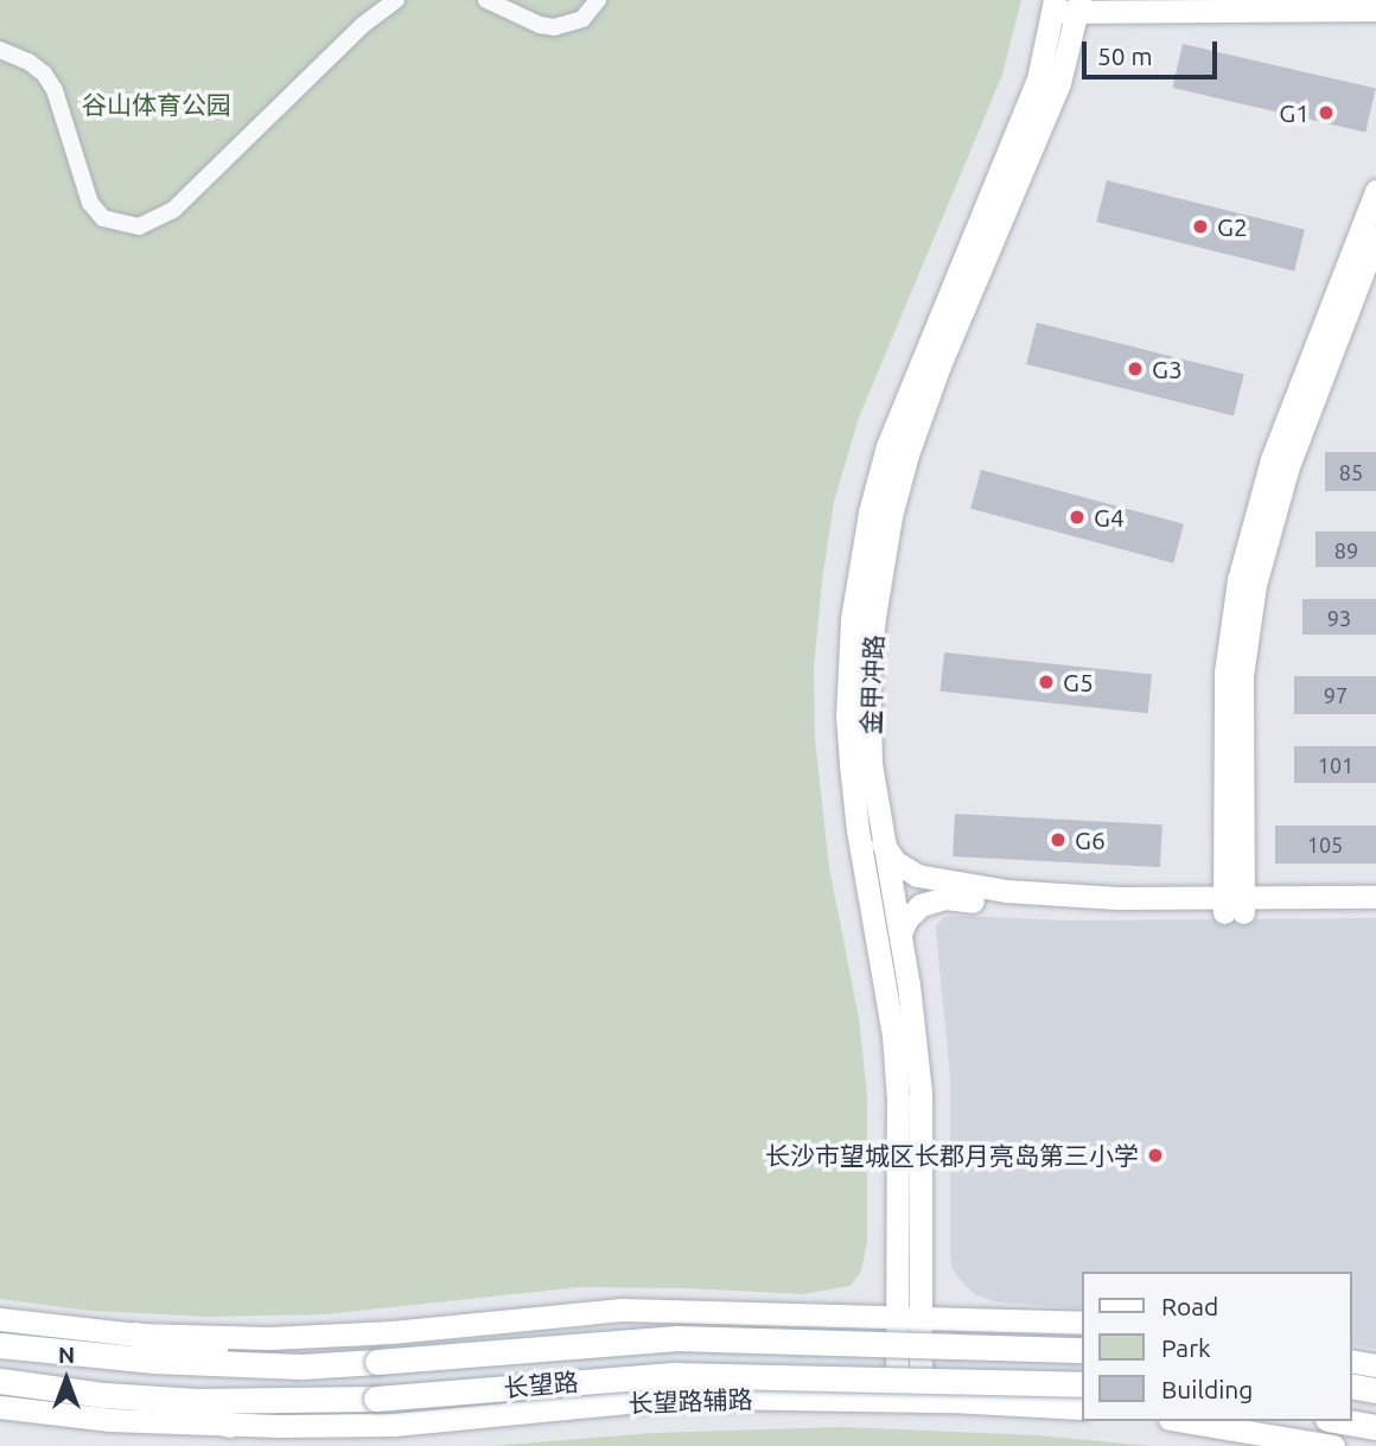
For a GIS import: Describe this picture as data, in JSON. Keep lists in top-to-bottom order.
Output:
{
  "streets": {
    "main road": ["长望路"],
    "street": ["金甲冲路", "长望路辅路"]
  },
  "crossings": [
    ["金甲冲路", "长望路辅路"]
  ],
  "parks": ["谷山体育公园"],
  "places": [
    "G1",
    "G2",
    "G3",
    "G4",
    "G5",
    "G6",
    "长沙市望城区长郡月亮岛第三小学"
  ],
  "house_numbers": [
    "85",
    "89",
    "93",
    "97",
    "101",
    "105"
  ],
  "legend": ["Road", "Park", "Building"],
  "scale_bar": "50 m",
  "north": "top"
}
